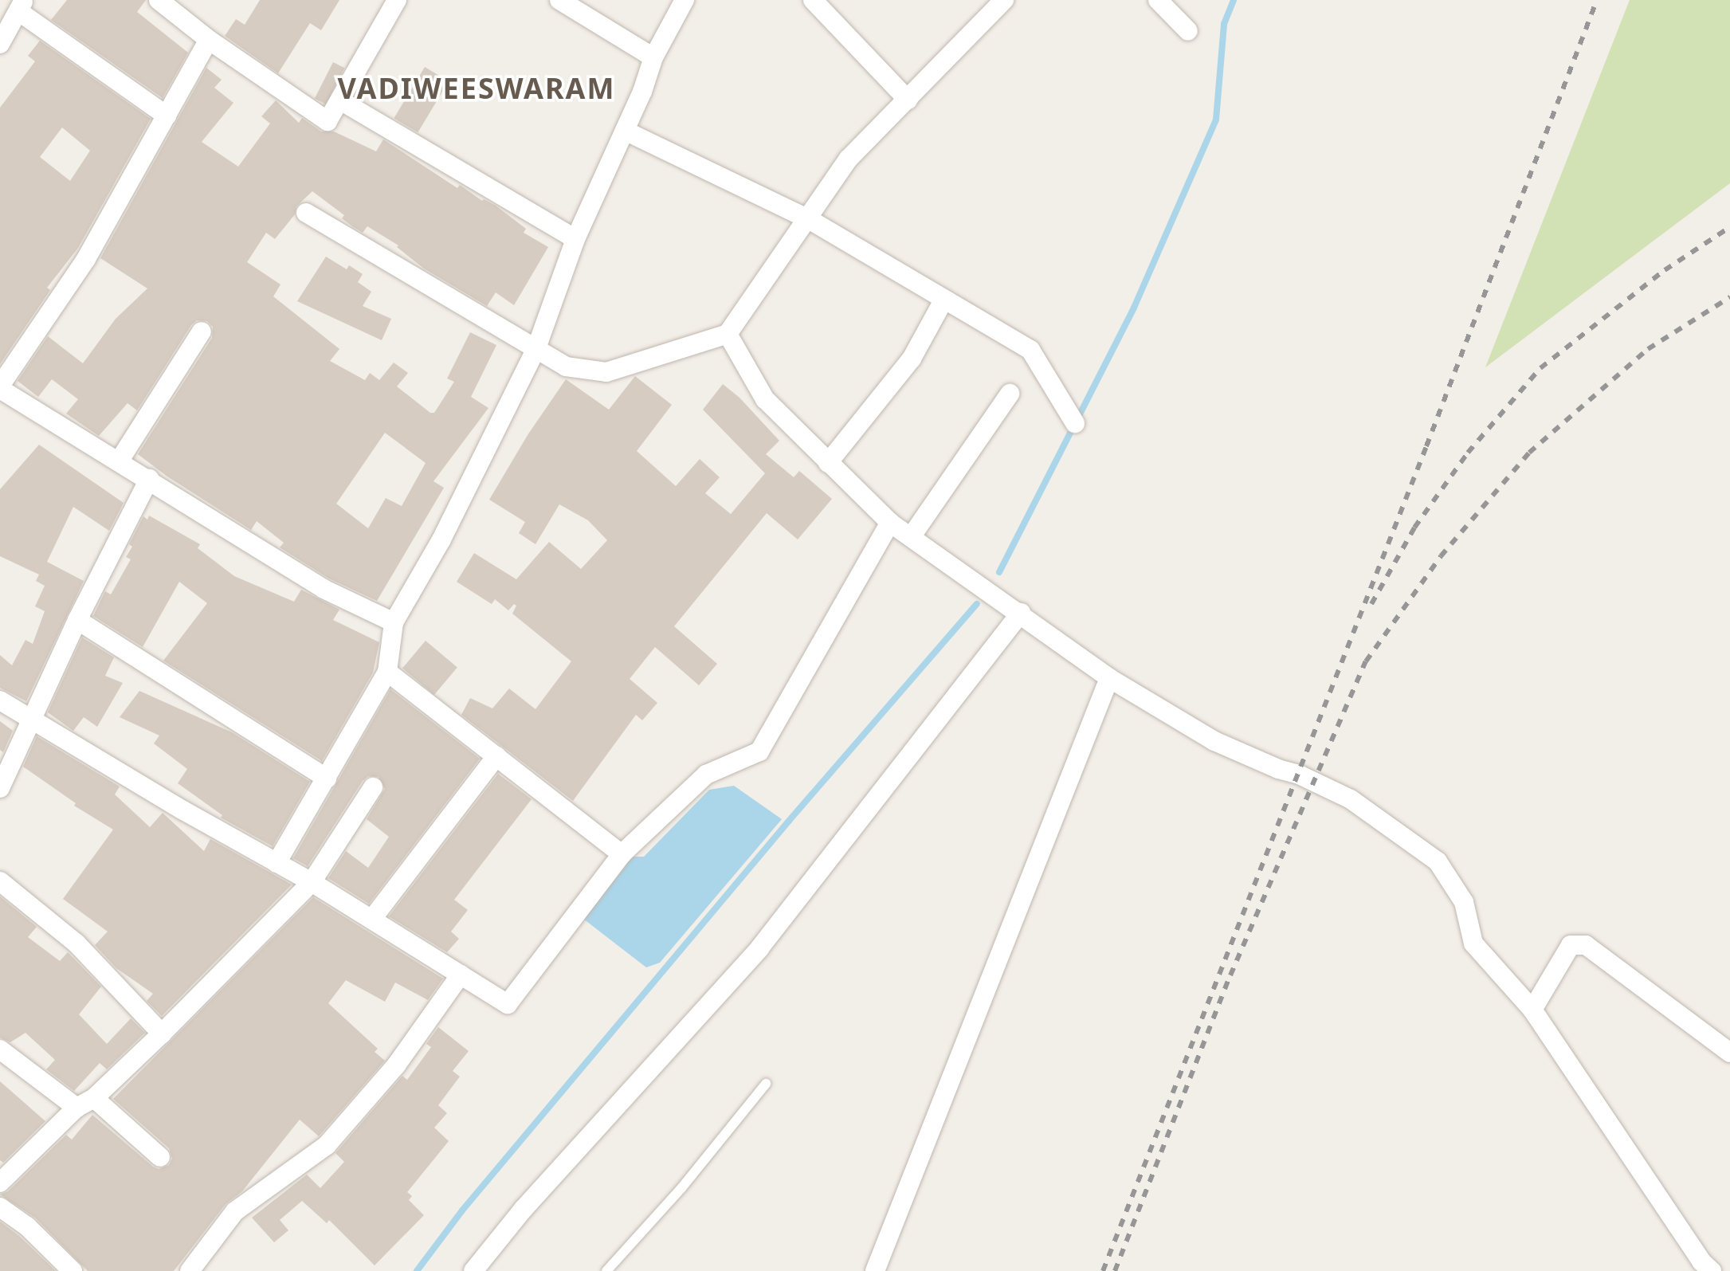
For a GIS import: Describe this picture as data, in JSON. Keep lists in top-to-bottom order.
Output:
{
  "districts": ["VADIWEESWARAM"]
}
